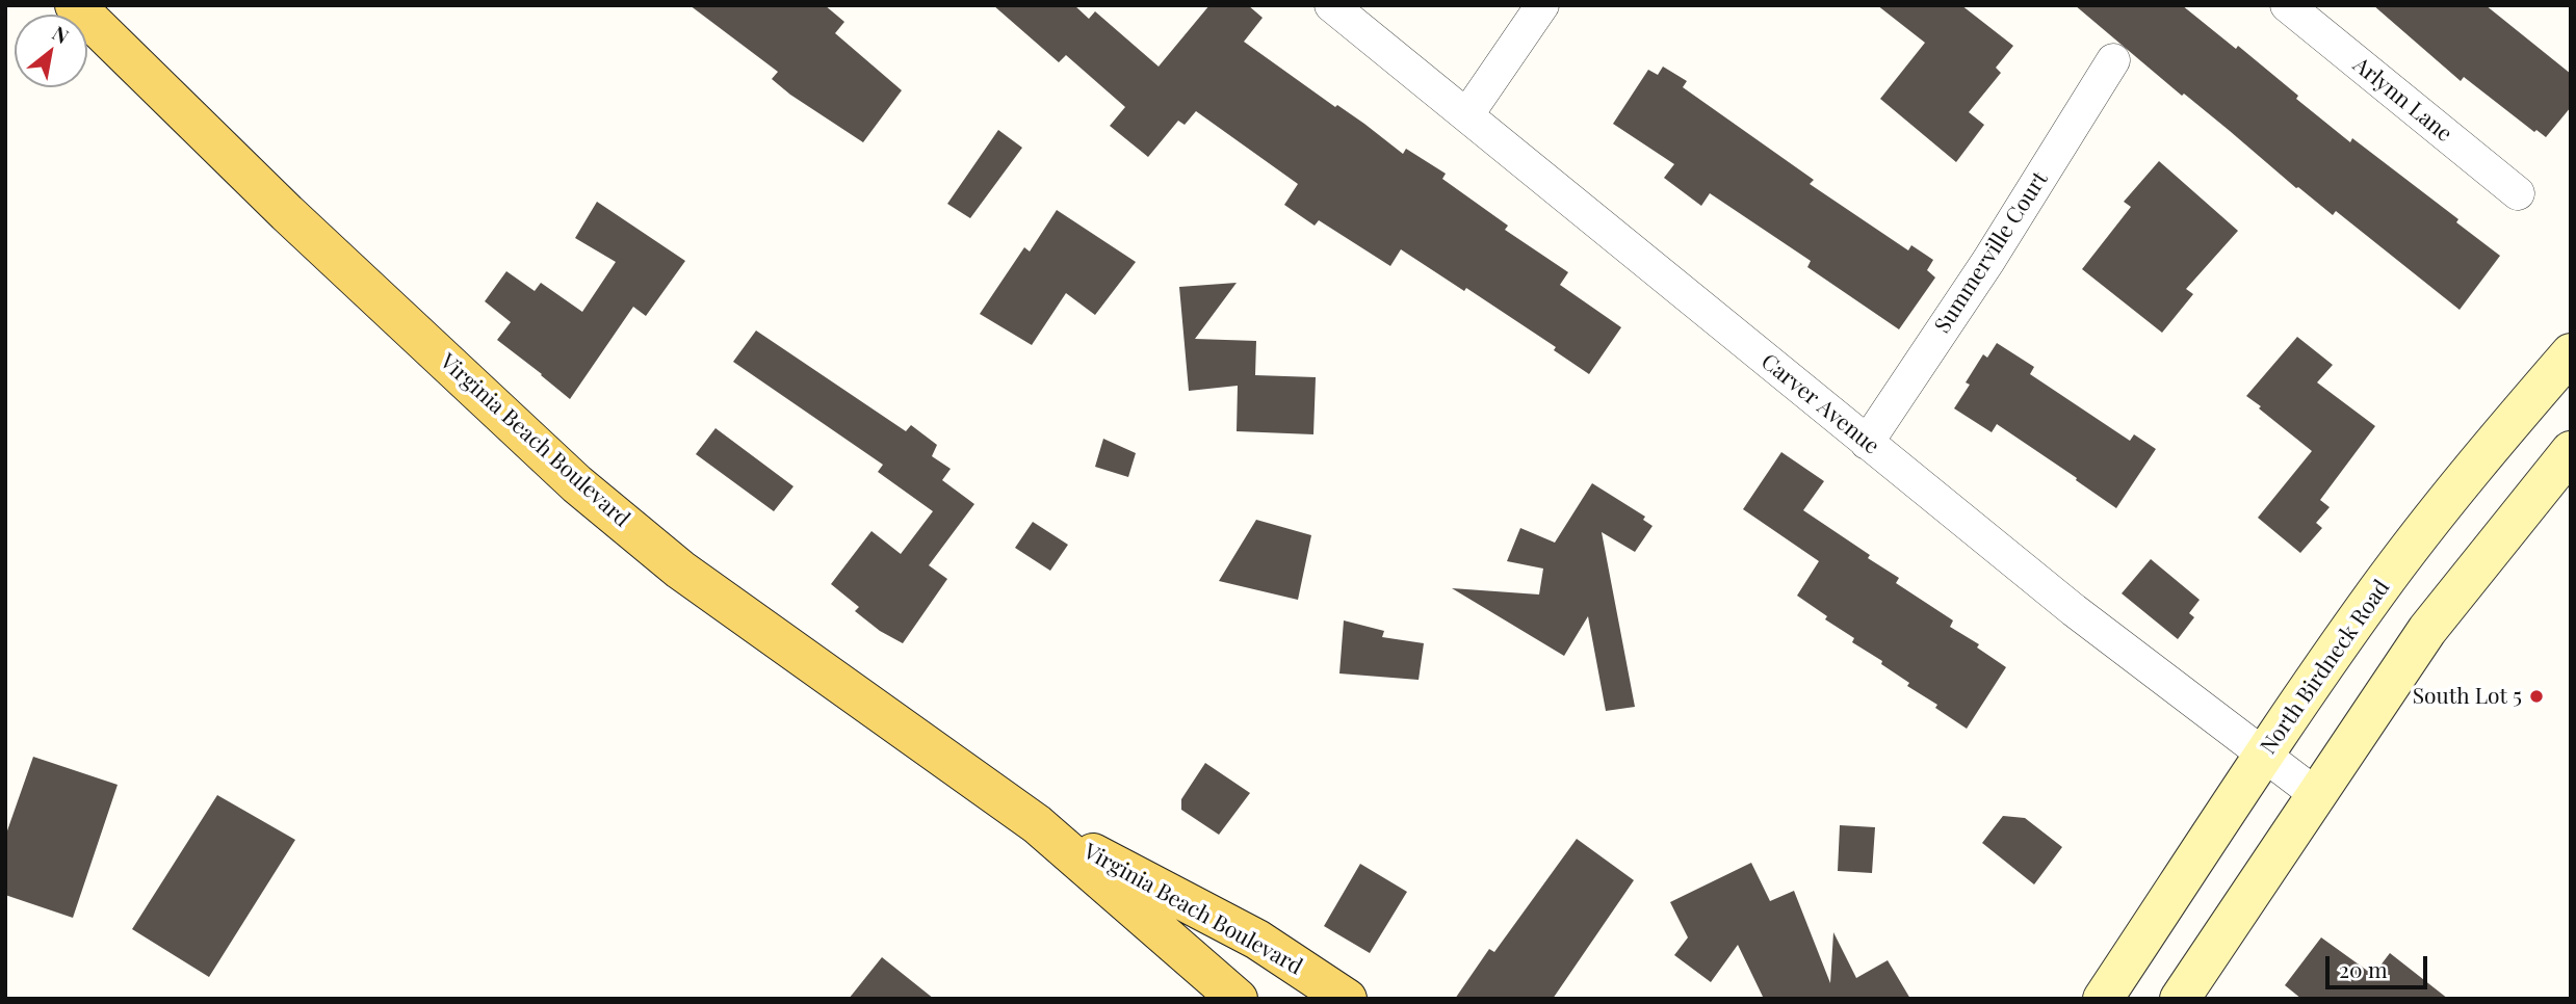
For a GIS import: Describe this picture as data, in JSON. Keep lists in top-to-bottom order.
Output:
{
  "streets": {
    "main road": ["Virginia Beach Boulevard", "North Birdneck Road"],
    "street": ["Arlynn Lane", "Summerville Court", "Carver Avenue"]
  },
  "crossings": [
    ["Summerville Court", "Carver Avenue"],
    ["Carver Avenue", "North Birdneck Road"]
  ],
  "places": ["South Lot 5"],
  "scale_bar": "20 m",
  "north": "top right"
}
